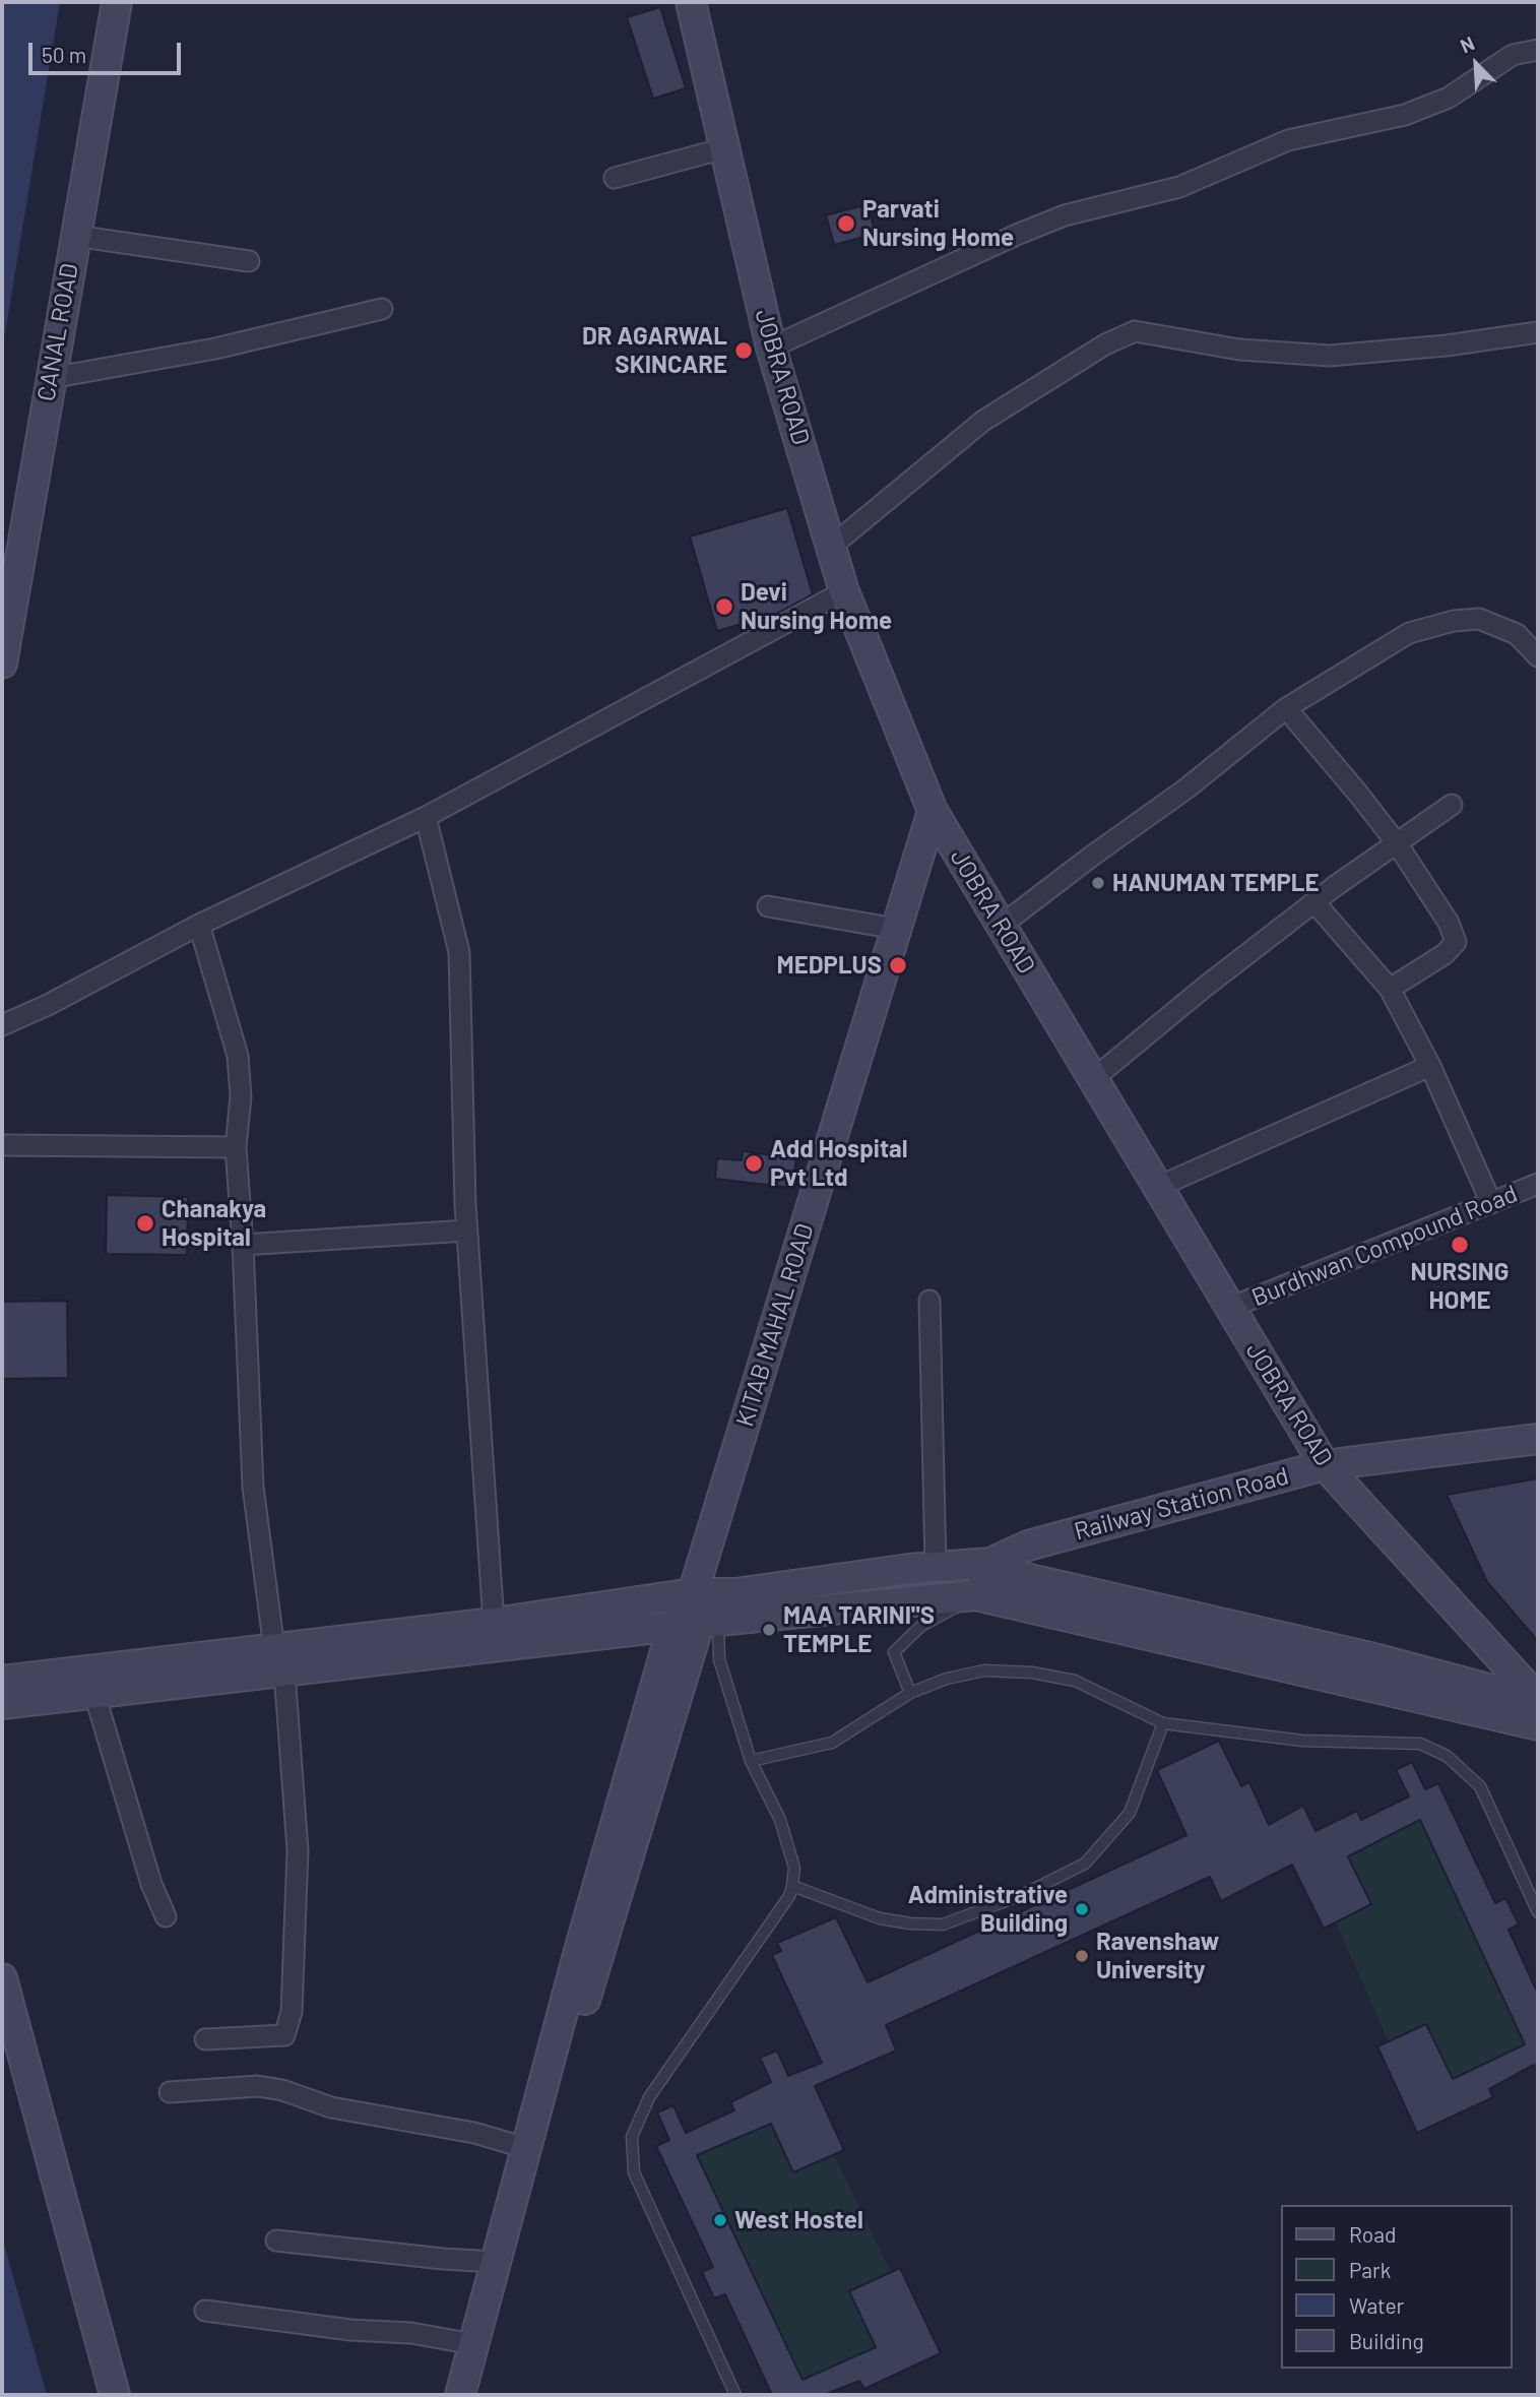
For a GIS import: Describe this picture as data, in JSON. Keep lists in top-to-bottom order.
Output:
{
  "streets": {
    "street": [
      "CANAL ROAD",
      "JOBRA ROAD",
      "Burdhwan Compound Road",
      "KITAB MAHAL ROAD",
      "Railway Station Road"
    ]
  },
  "crossings": [
    ["JOBRA ROAD", "Burdhwan Compound Road"],
    ["JOBRA ROAD", "KITAB MAHAL ROAD"],
    ["JOBRA ROAD", "Railway Station Road"]
  ],
  "places": [
    "Parvati Nursing Home",
    "DR AGARWAL SKINCARE",
    "Devi Nursing Home",
    "HANUMAN TEMPLE",
    "MEDPLUS",
    "Add Hospital Pvt Ltd",
    "Chanakya Hospital",
    "NURSING HOME",
    "MAA TARINI\"S TEMPLE",
    "Administrative Building",
    "Ravenshaw University",
    "West Hostel"
  ],
  "legend": [
    "Road",
    "Park",
    "Water",
    "Building"
  ],
  "scale_bar": "50 m",
  "north": "top left"
}
